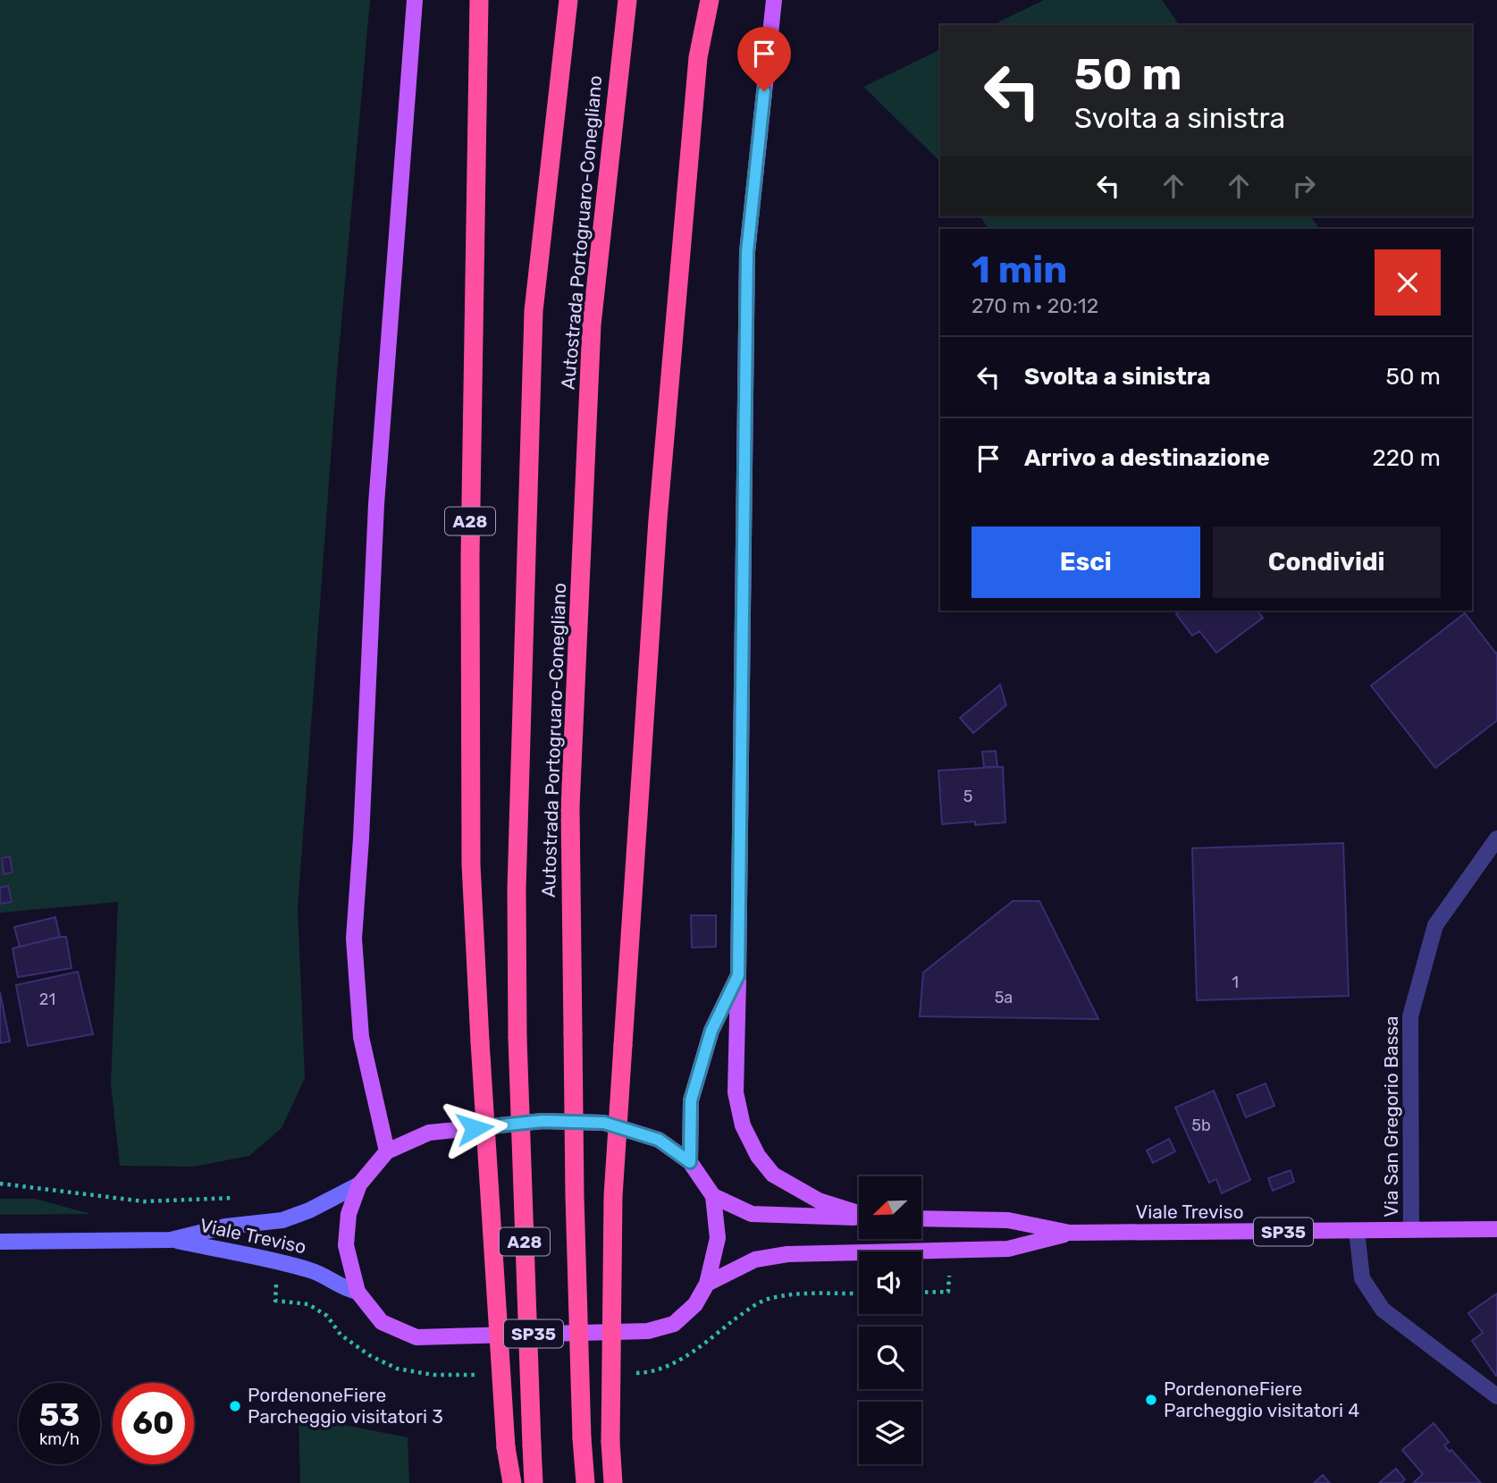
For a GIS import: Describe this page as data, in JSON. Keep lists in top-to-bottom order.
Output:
{
  "streets": {
    "highway": ["Autostrada Portogruaro-Conegliano", "A28"],
    "main road": ["Viale Treviso", "SP35"],
    "street": ["Via San Gregorio Bassa"]
  },
  "crossings": [
    ["Via San Gregorio Bassa", "Viale Treviso"]
  ],
  "places": ["PordenoneFiere Parcheggio visitatori 4", "PordenoneFiere Parcheggio visitatori 3"],
  "house_numbers": [
    "5",
    "1",
    "5a",
    "21",
    "5b"
  ],
  "north": "bottom left",
  "page": {
    "turn": ["50 m", "Svolta a sinistra"],
    "heading": ["1 min", "270 m · 20:12"],
    "list": [
      {
        "name": "Svolta a sinistra",
        "value": "50 m"
      },
      {
        "name": "Arrivo a destinazione",
        "value": "220 m"
      }
    ],
    "buttons": ["Esci", "Condividi"],
    "speed": "53 km/h",
    "limit": "60"
  }
}
